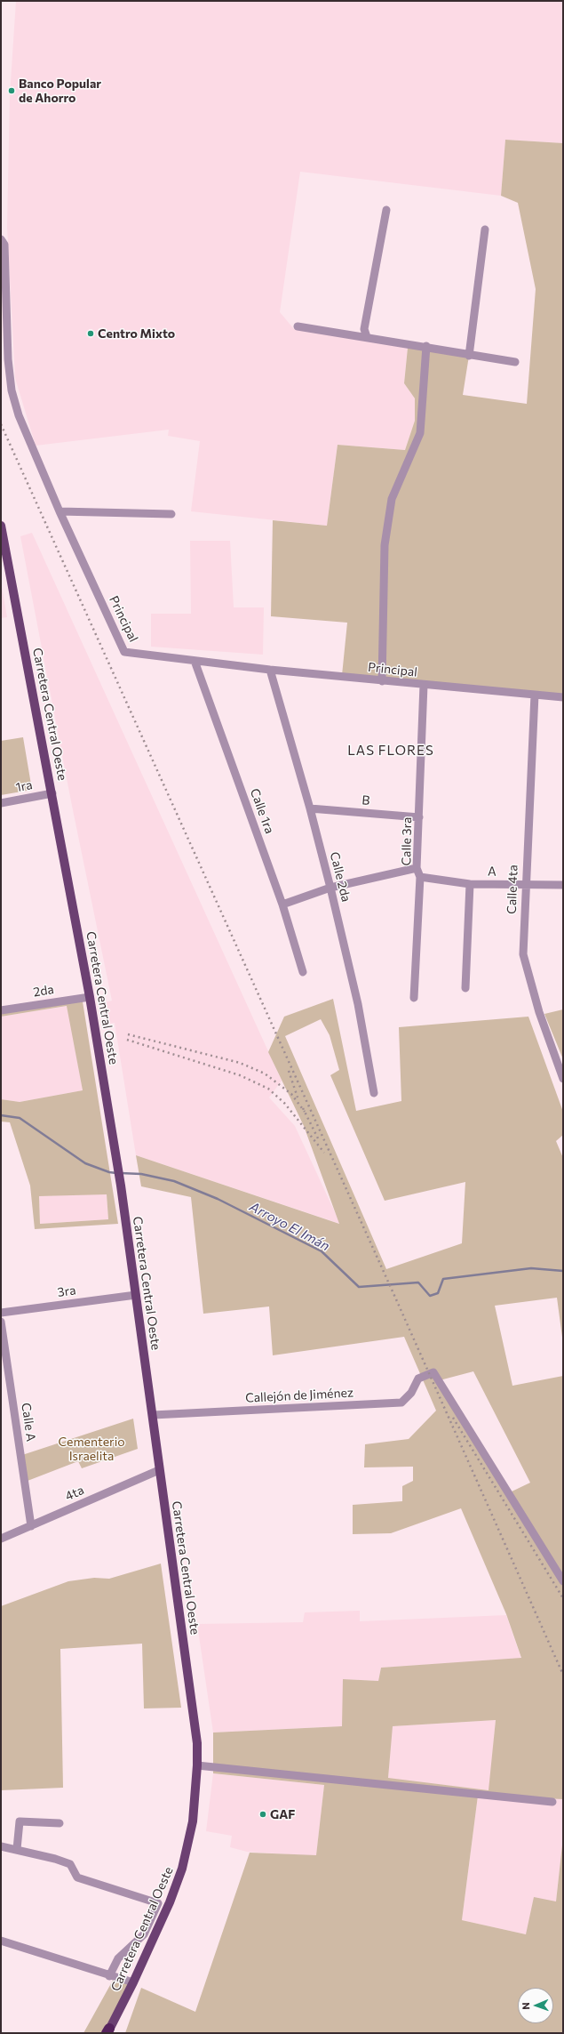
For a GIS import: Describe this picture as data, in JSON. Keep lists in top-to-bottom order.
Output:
{
  "streets": {
    "main road": ["Carretera Central Oeste"],
    "street": [
      "Principal",
      "1ra",
      "B",
      "Calle 1ra",
      "Calle 3ra",
      "A",
      "Calle 2da",
      "Calle 4ta",
      "2da",
      "3ra",
      "Callejón de Jiménez",
      "Calle A",
      "4ta"
    ]
  },
  "crossings": [
    ["Principal", "Calle 1ra"],
    ["Principal", "Calle 3ra"],
    ["Principal", "Calle 2da"],
    ["Principal", "Calle 4ta"],
    ["Carretera Central Oeste", "1ra"],
    ["Carretera Central Oeste", "2da"],
    ["Carretera Central Oeste", "3ra"],
    ["Carretera Central Oeste", "Callejón de Jiménez"],
    ["Carretera Central Oeste", "4ta"],
    ["B", "Calle 3ra"],
    ["B", "Calle 2da"],
    ["Calle 3ra", "A"],
    ["A", "Calle 4ta"],
    ["Calle A", "4ta"]
  ],
  "districts": ["LAS FLORES"],
  "water": ["Arroyo El Imán"],
  "parks": ["Cementerio Israelita"],
  "places": ["Banco Popular de Ahorro", "Centro Mixto", "GAF"],
  "north": "left"
}
